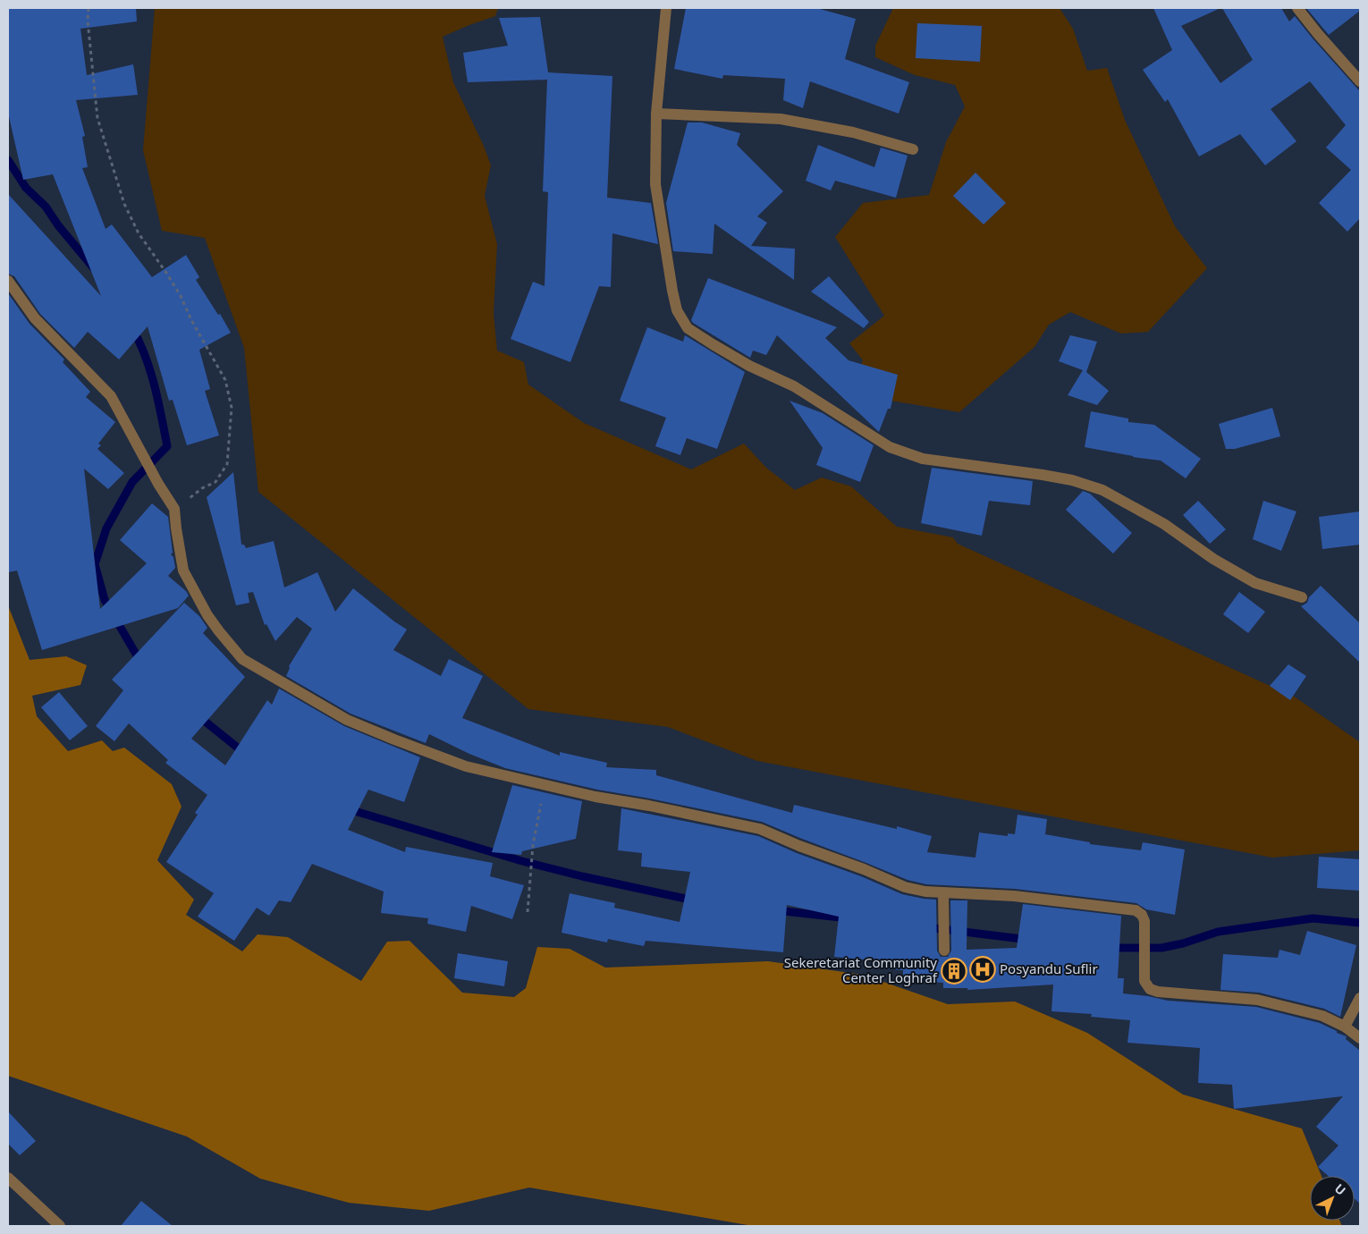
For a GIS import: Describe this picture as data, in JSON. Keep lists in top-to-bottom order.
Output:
{
  "places": {
    "hospital": ["Posyandu Suflir"],
    "building": ["Sekeretariat Community Center Loghraf"]
  },
  "north": "top right"
}
